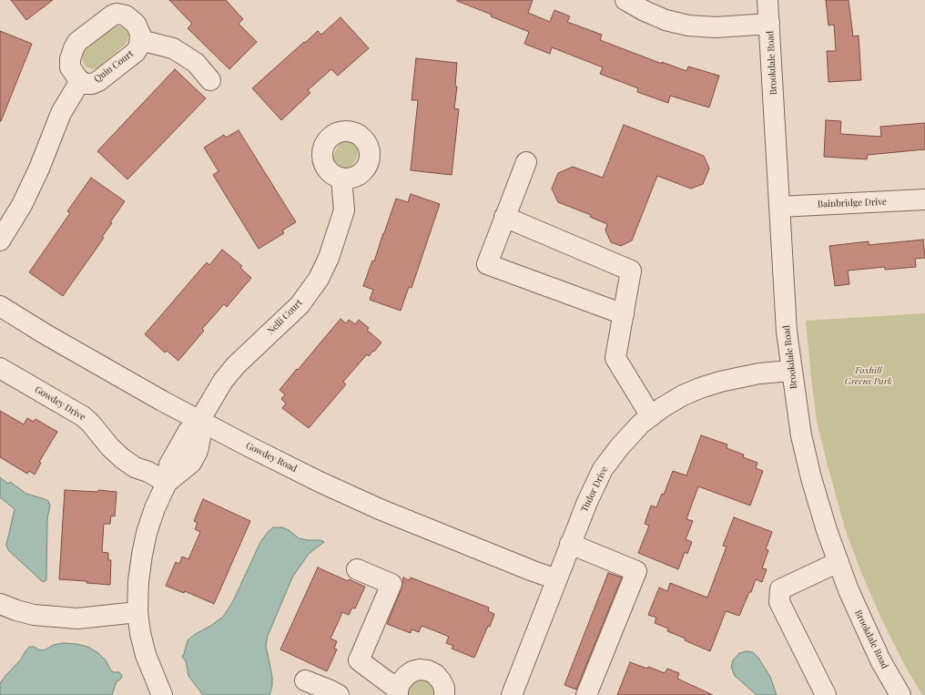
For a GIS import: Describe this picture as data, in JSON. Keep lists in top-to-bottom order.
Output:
{
  "streets": {
    "street": [
      "Brookdale Road",
      "Quin Court",
      "Bainbridge Drive",
      "Nelli Court",
      "Gowdey Drive",
      "Gowdey Road",
      "Tudor Drive"
    ]
  },
  "crossings": [
    ["Brookdale Road", "Bainbridge Drive"],
    ["Brookdale Road", "Tudor Drive"],
    ["Nelli Court", "Gowdey Drive"],
    ["Nelli Court", "Gowdey Road"],
    ["Gowdey Road", "Tudor Drive"]
  ],
  "parks": ["Foxhill Greens Park"]
}
